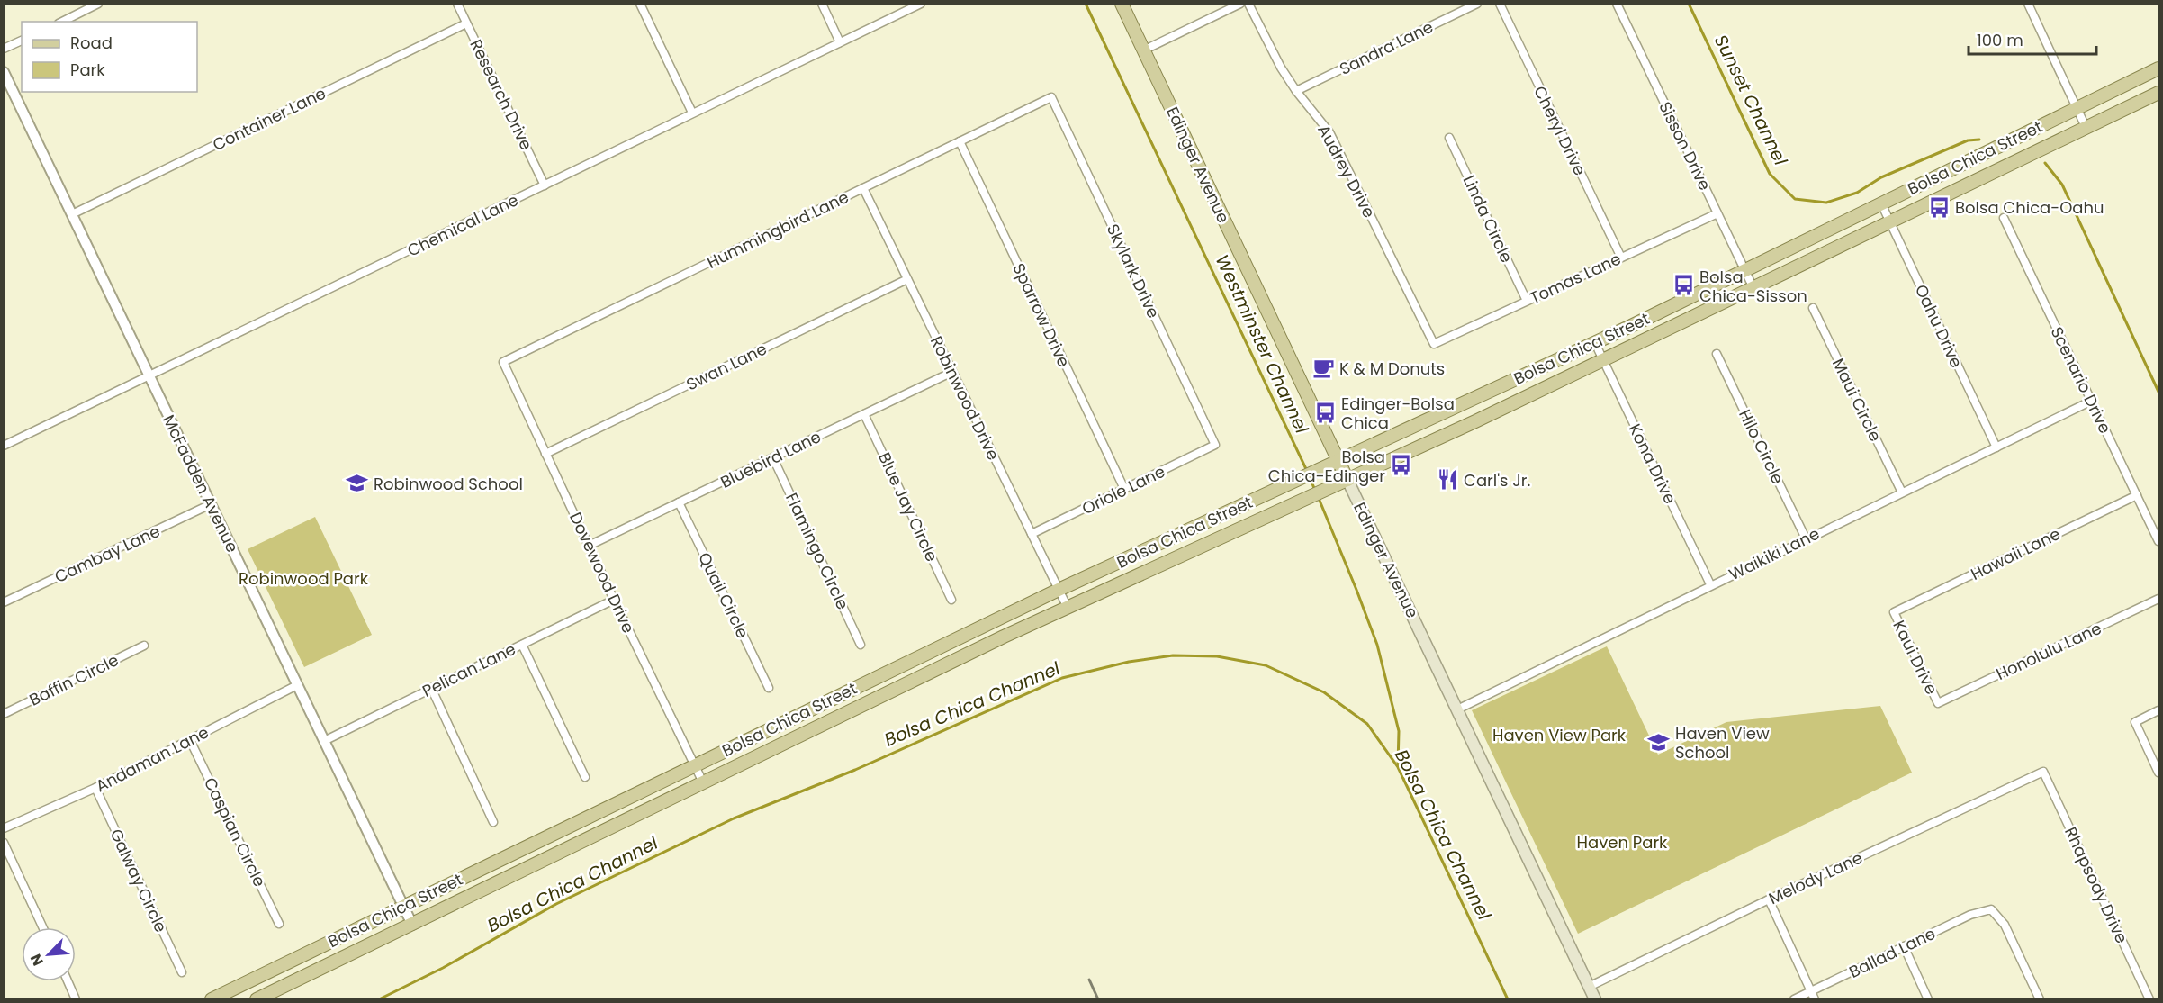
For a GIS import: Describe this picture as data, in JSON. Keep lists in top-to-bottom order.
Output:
{
  "streets": {
    "main road": ["Bolsa Chica Street", "Edinger Avenue"],
    "street": [
      "Sandra Lane",
      "Research Drive",
      "Container Lane",
      "Cheryl Drive",
      "Sisson Drive",
      "Audrey Drive",
      "Linda Circle",
      "Chemical Lane",
      "Hummingbird Lane",
      "Skylark Drive",
      "Tomas Lane",
      "Sparrow Drive",
      "Oahu Drive",
      "Swan Lane",
      "Scenario Drive",
      "Robinwood Drive",
      "Maui Circle",
      "Hilo Circle",
      "Bluebird Lane",
      "Kona Drive",
      "McFadden Avenue",
      "Oriole Lane",
      "Blue Jay Circle",
      "Flamingo Circle",
      "Cambay Lane",
      "Waikiki Lane",
      "Hawaii Lane",
      "Dovewood Drive",
      "Quail Circle",
      "Honolulu Lane",
      "Kaui Drive",
      "Pelican Lane",
      "Baffin Circle",
      "Andaman Lane",
      "Caspian Circle",
      "Melody Lane",
      "Galway Circle",
      "Rhapsody Drive",
      "Ballad Lane"
    ]
  },
  "crossings": [
    ["Sandra Lane", "Audrey Drive"],
    ["Research Drive", "Container Lane"],
    ["Research Drive", "Chemical Lane"],
    ["Container Lane", "McFadden Avenue"],
    ["Cheryl Drive", "Tomas Lane"],
    ["Sisson Drive", "Bolsa Chica Street"],
    ["Sisson Drive", "Tomas Lane"],
    ["Bolsa Chica Street", "Edinger Avenue"],
    ["Bolsa Chica Street", "Oahu Drive"],
    ["Bolsa Chica Street", "Robinwood Drive"],
    ["Bolsa Chica Street", "Kona Drive"],
    ["Bolsa Chica Street", "McFadden Avenue"],
    ["Bolsa Chica Street", "Dovewood Drive"],
    ["Edinger Avenue", "Waikiki Lane"],
    ["Edinger Avenue", "Melody Lane"],
    ["Audrey Drive", "Tomas Lane"],
    ["Linda Circle", "Tomas Lane"],
    ["Chemical Lane", "McFadden Avenue"],
    ["Hummingbird Lane", "Skylark Drive"],
    ["Hummingbird Lane", "Sparrow Drive"],
    ["Hummingbird Lane", "Robinwood Drive"],
    ["Hummingbird Lane", "Dovewood Drive"],
    ["Skylark Drive", "Oriole Lane"],
    ["Sparrow Drive", "Oriole Lane"],
    ["Oahu Drive", "Waikiki Lane"],
    ["Swan Lane", "Robinwood Drive"],
    ["Swan Lane", "Dovewood Drive"],
    ["Scenario Drive", "Waikiki Lane"],
    ["Scenario Drive", "Hawaii Lane"],
    ["Robinwood Drive", "Bluebird Lane"],
    ["Robinwood Drive", "Oriole Lane"],
    ["Maui Circle", "Waikiki Lane"],
    ["Hilo Circle", "Waikiki Lane"],
    ["Bluebird Lane", "Blue Jay Circle"],
    ["Bluebird Lane", "Flamingo Circle"],
    ["Bluebird Lane", "Dovewood Drive"],
    ["Bluebird Lane", "Quail Circle"],
    ["Kona Drive", "Waikiki Lane"],
    ["McFadden Avenue", "Cambay Lane"],
    ["McFadden Avenue", "Pelican Lane"],
    ["McFadden Avenue", "Andaman Lane"],
    ["Hawaii Lane", "Kaui Drive"],
    ["Dovewood Drive", "Pelican Lane"],
    ["Honolulu Lane", "Kaui Drive"],
    ["Andaman Lane", "Caspian Circle"],
    ["Andaman Lane", "Galway Circle"],
    ["Melody Lane", "Rhapsody Drive"]
  ],
  "water": ["Sunset Channel", "Westminster Channel", "Bolsa Chica Channel"],
  "parks": ["Robinwood Park", "Haven View Park", "Haven Park"],
  "places": {
    "bus stop": [
      "Bolsa Chica-Oahu",
      "Bolsa Chica-Sisson",
      "Edinger-Bolsa Chica",
      "Bolsa Chica-Edinger"
    ],
    "cafe": ["K & M Donuts"],
    "restaurant": ["Carl's Jr."],
    "school or university": ["Robinwood School", "Haven View School"]
  },
  "legend": ["Road", "Park"],
  "scale_bar": "100 m",
  "north": "bottom left"
}
